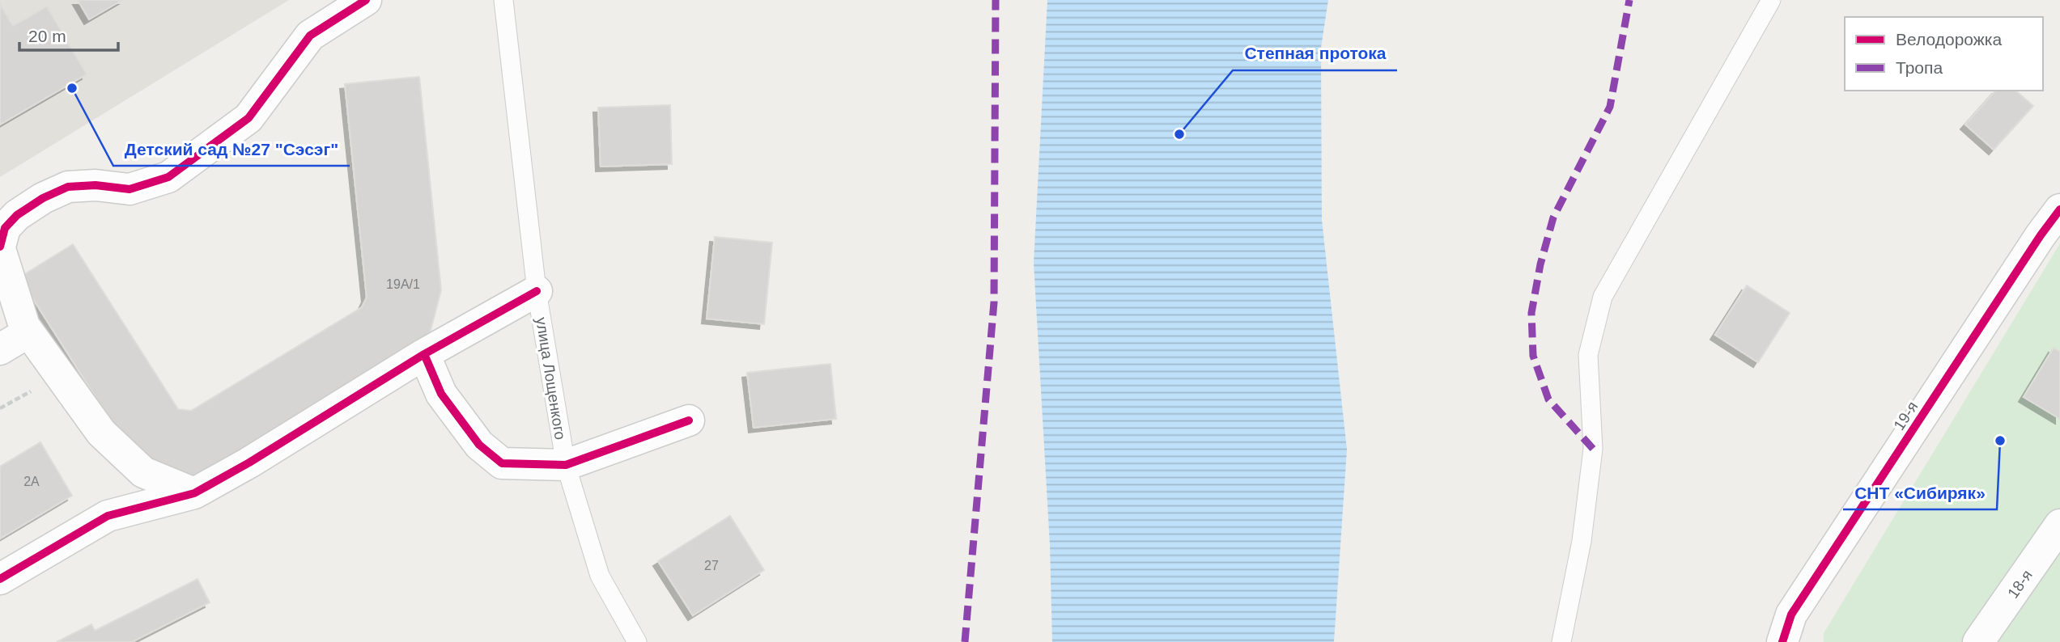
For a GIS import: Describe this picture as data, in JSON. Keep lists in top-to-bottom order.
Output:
{
  "streets": {
    "street": ["19-я", "18-я"],
    "lane": ["улица Лощенкого"]
  },
  "places": ["Детский сад №27 \"Сэсэг\"", "Степная протока", "СНТ «Сибиряк»"],
  "house_numbers": ["19А/1", "2А", "27"],
  "legend": ["Велодорожка", "Тропа"],
  "scale_bar": "20 m"
}
